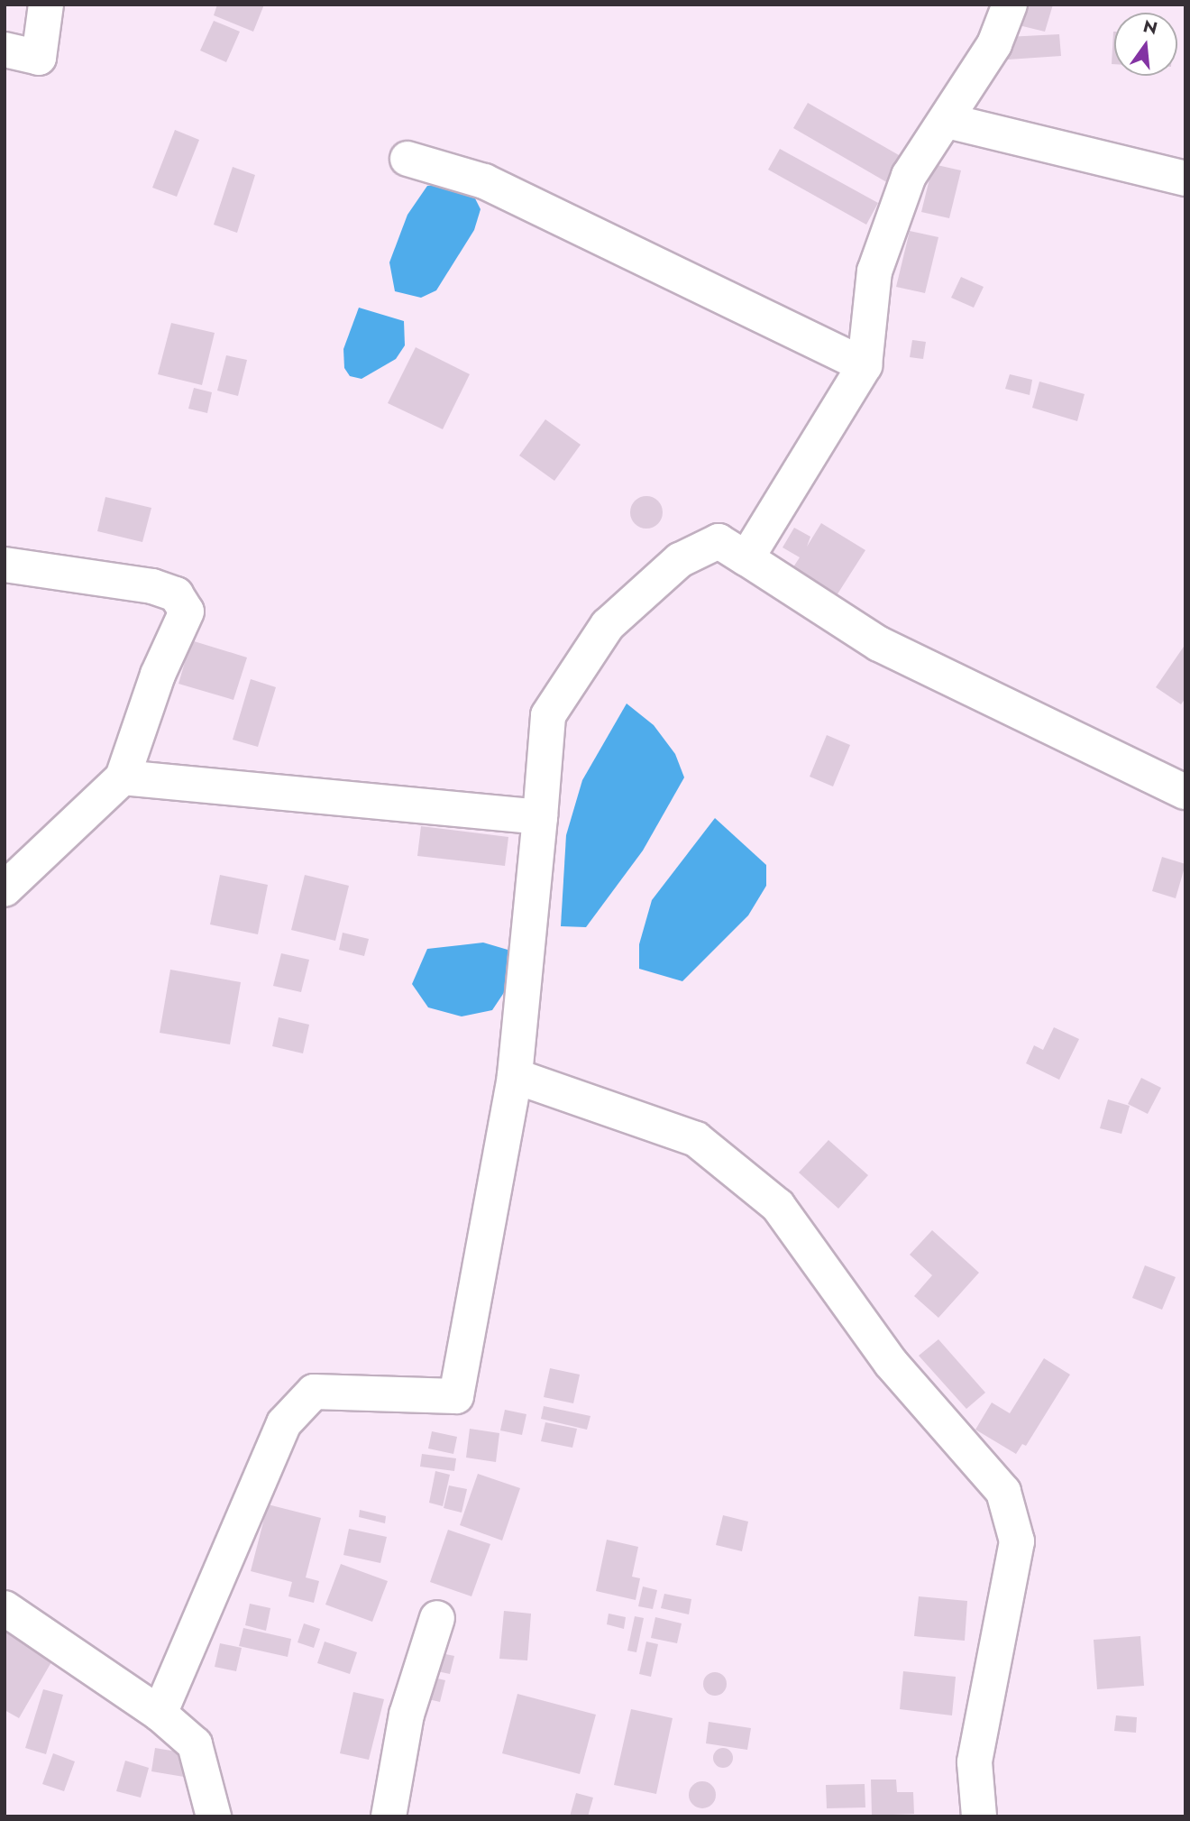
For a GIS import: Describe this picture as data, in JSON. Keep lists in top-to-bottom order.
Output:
{
  "north": "top"
}
